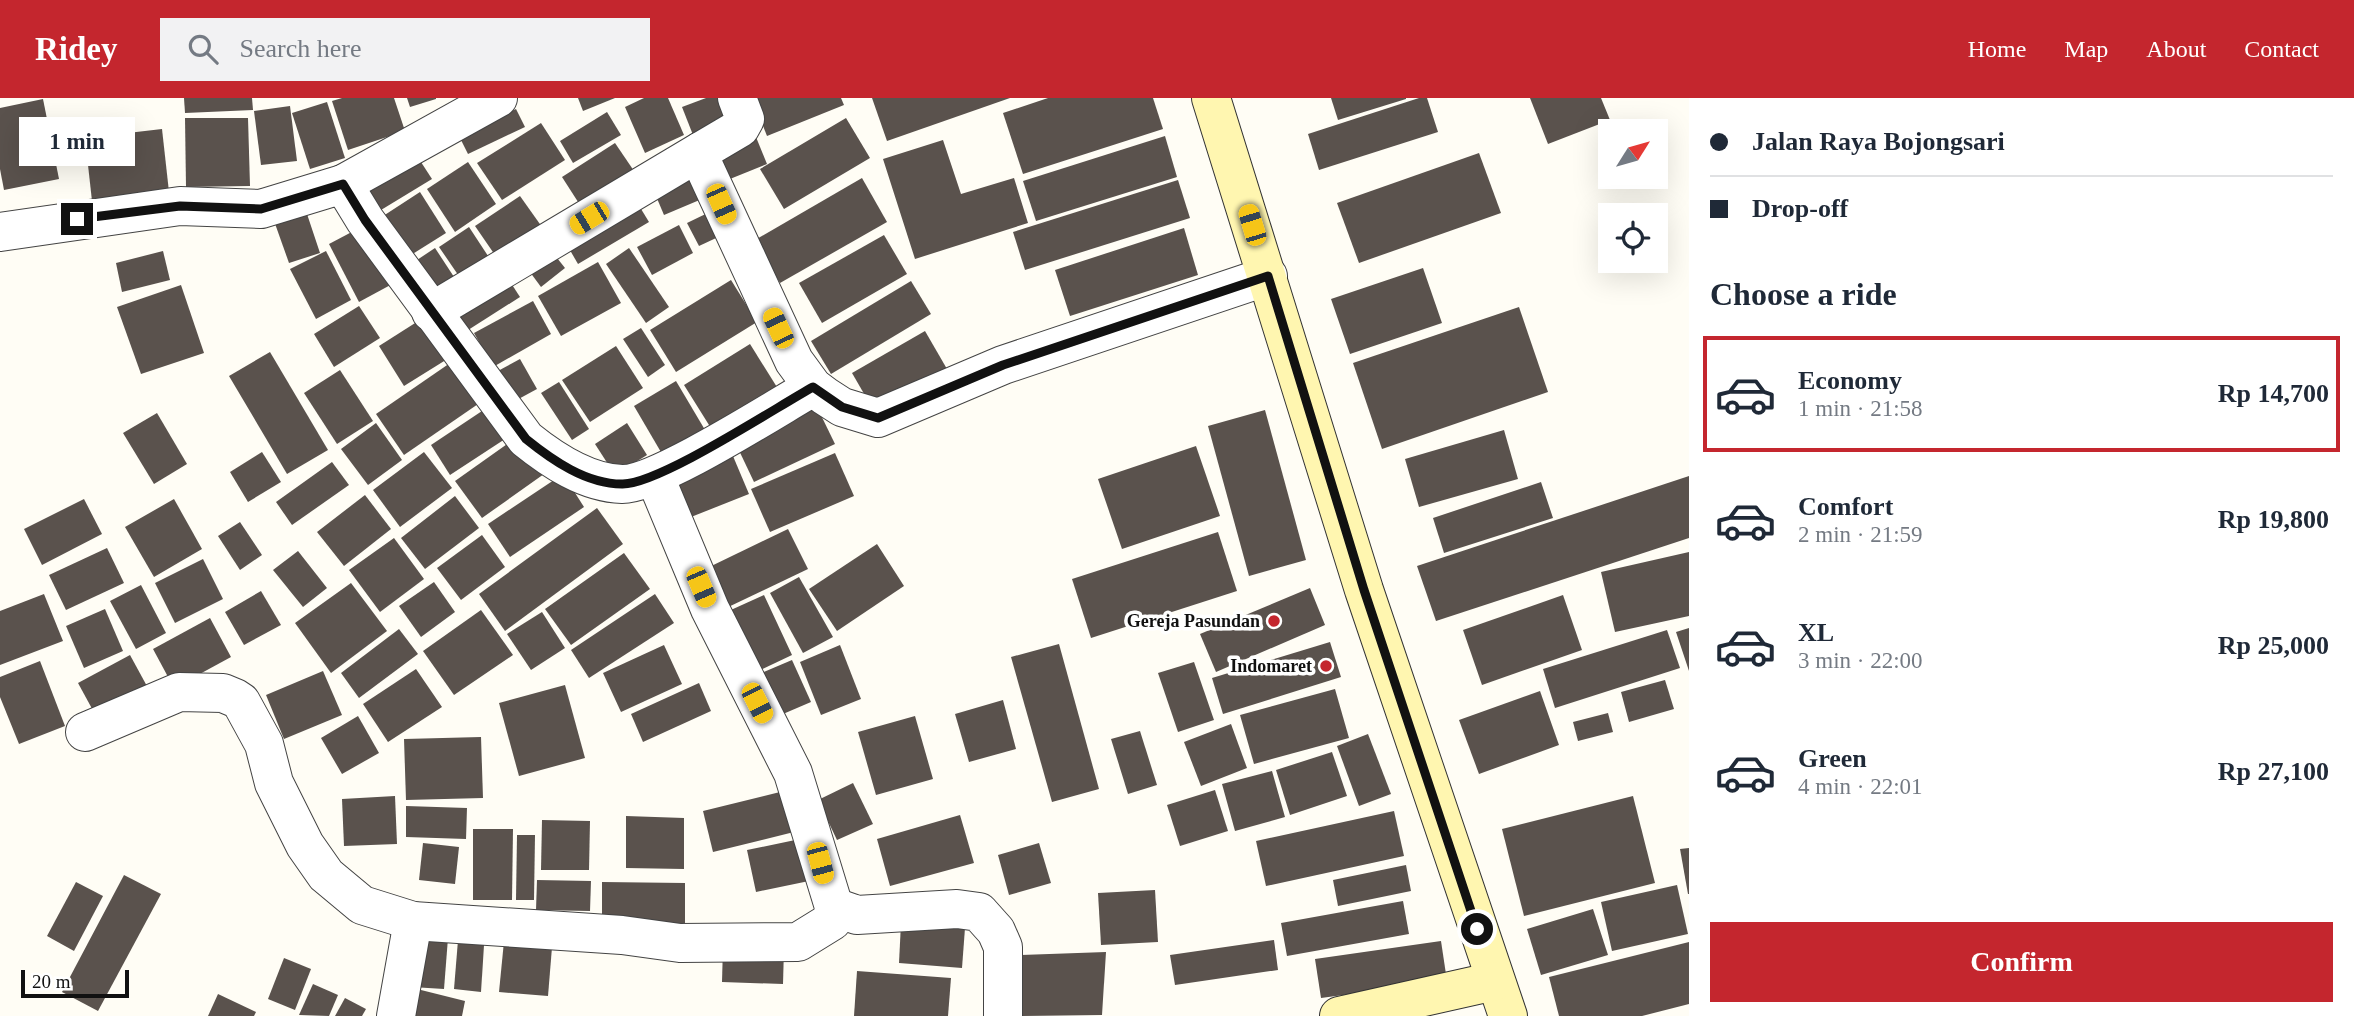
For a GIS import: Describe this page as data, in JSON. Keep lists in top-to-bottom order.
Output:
{
  "places": ["Gereja Pasundan", "Indomaret"],
  "scale_bar": "20 m",
  "north": "top right",
  "page": {
    "header": "Ridey",
    "search": "Search here",
    "nav": [
      "Home",
      "Map",
      "About",
      "Contact"
    ],
    "banner": ["Jalan Raya Bojongsari", "Drop-off"],
    "bubble": "1 min",
    "heading": "Choose a ride",
    "list": [
      {
        "name": "Economy",
        "note": "1 min · 21:58",
        "value": "Rp 14,700"
      },
      {
        "name": "Comfort",
        "note": "2 min · 21:59",
        "value": "Rp 19,800"
      },
      {
        "name": "XL",
        "note": "3 min · 22:00",
        "value": "Rp 25,000"
      },
      {
        "name": "Green",
        "note": "4 min · 22:01",
        "value": "Rp 27,100"
      }
    ],
    "buttons": "Confirm",
    "scale": "20 m"
  }
}
